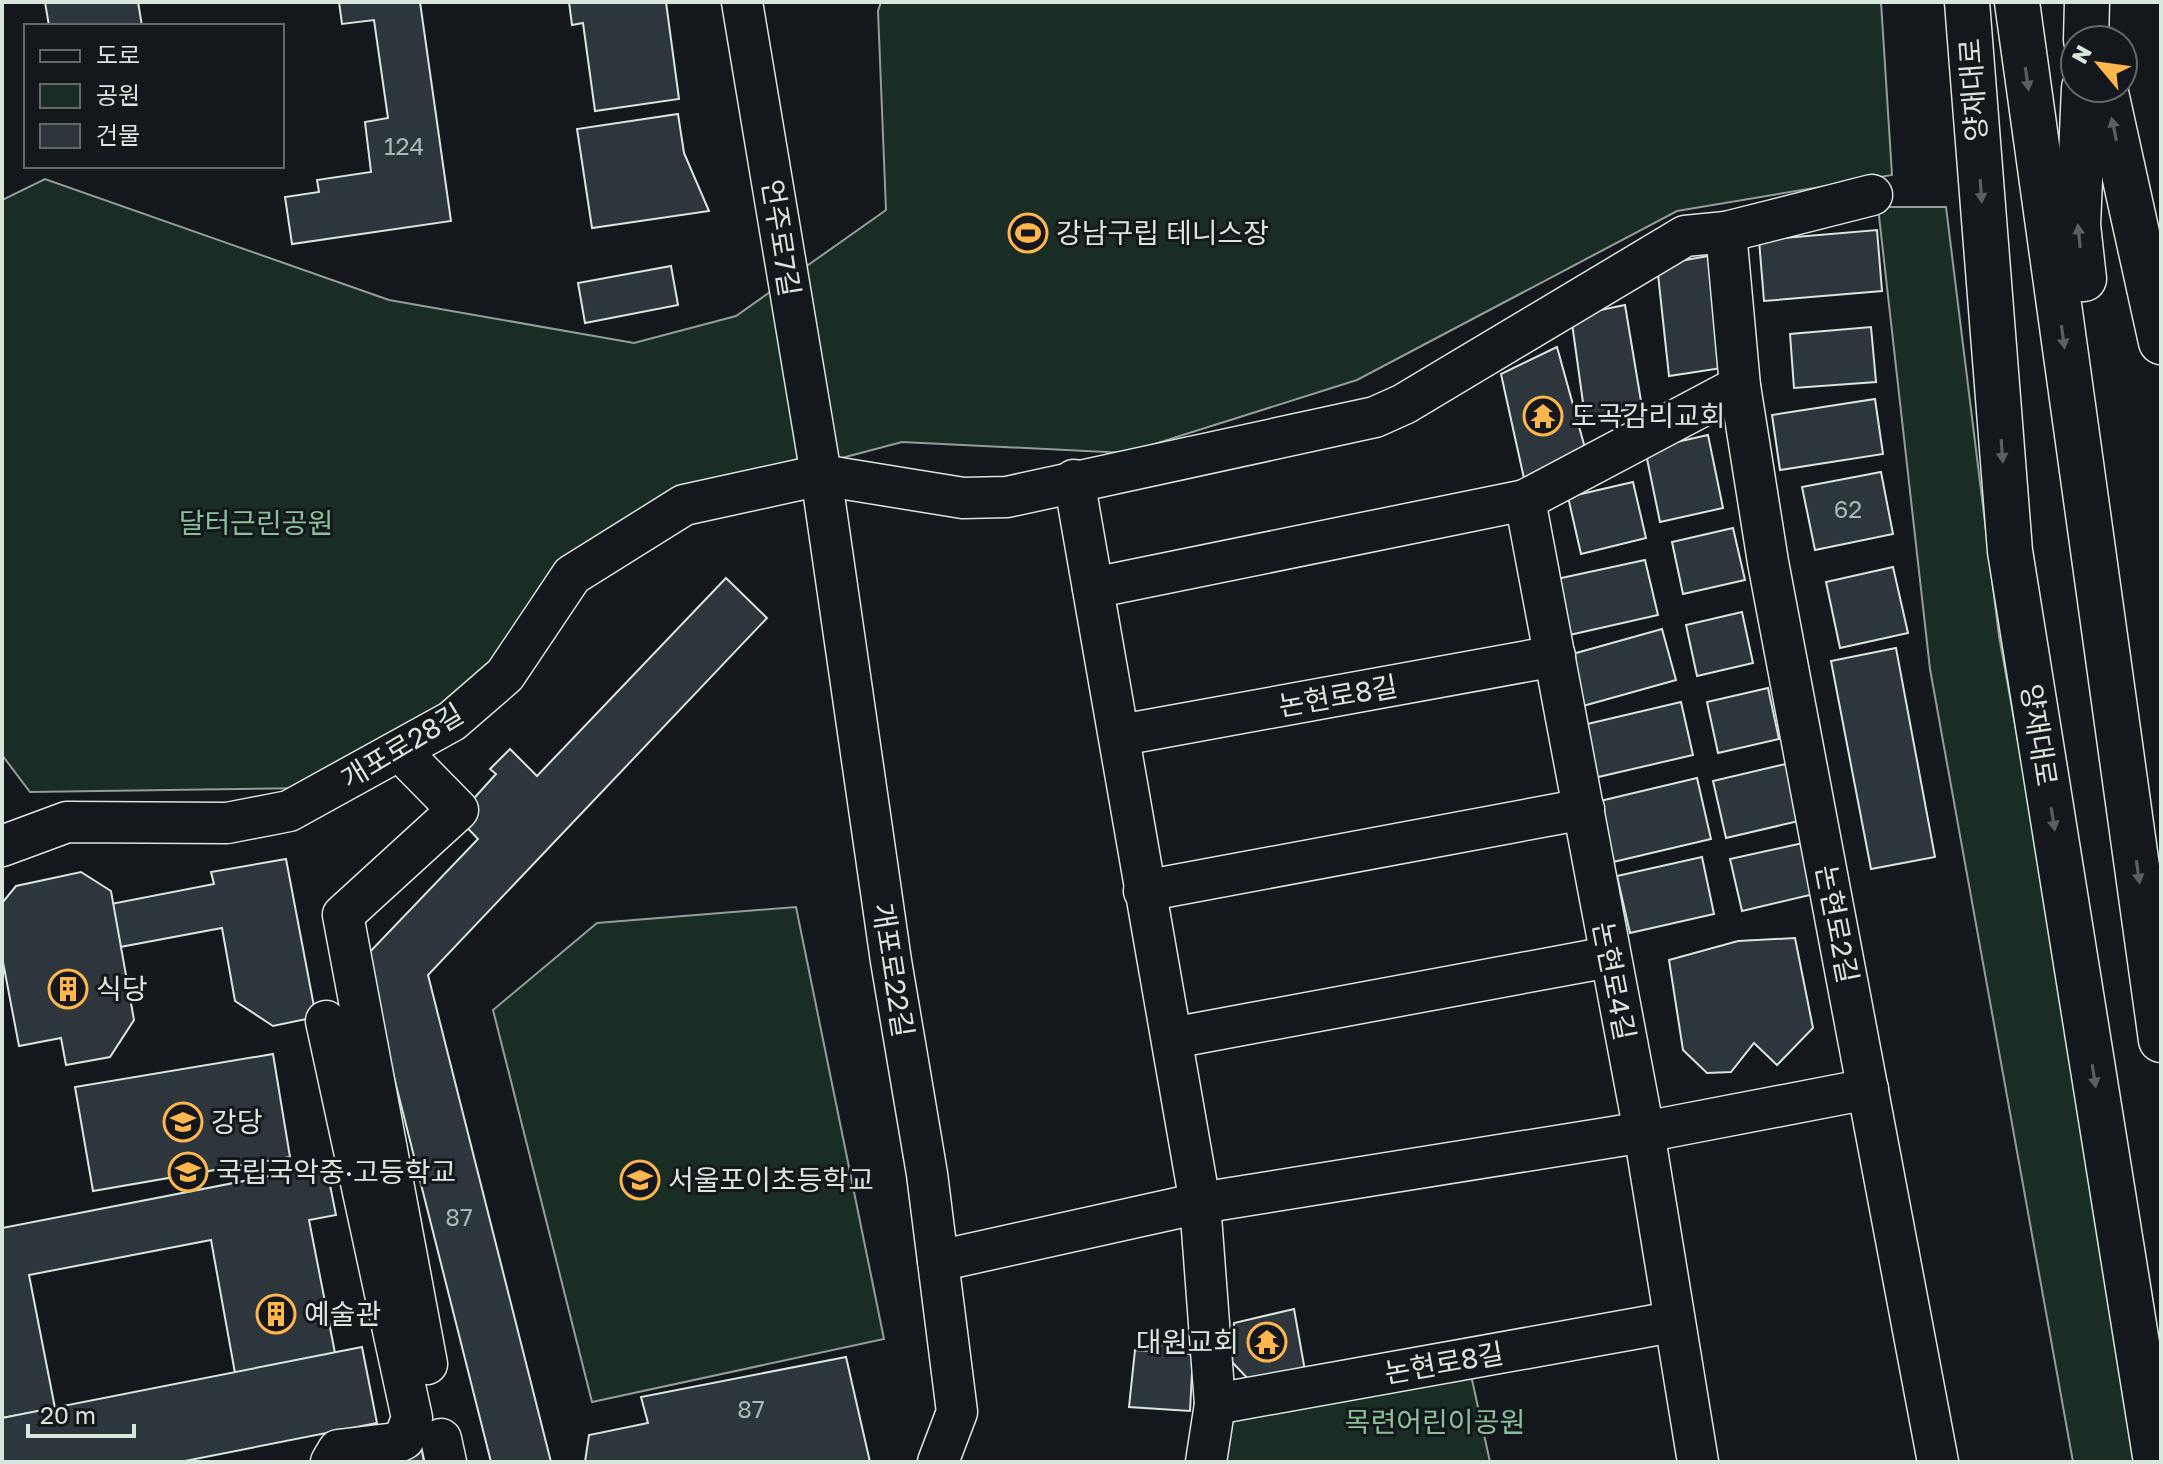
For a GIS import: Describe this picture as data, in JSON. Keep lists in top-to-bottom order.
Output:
{
  "streets": {
    "main road": ["양재대로"],
    "street": [
      "언주로7길",
      "논현로8길",
      "개포로28길",
      "논현로2길",
      "개포로22길",
      "논현로4길"
    ]
  },
  "crossings": [
    ["언주로7길", "개포로28길"],
    ["언주로7길", "개포로22길"],
    ["논현로8길", "논현로4길"],
    ["개포로28길", "개포로22길"]
  ],
  "parks": ["달터근린공원", "목련어린이공원"],
  "places": {
    "sports": ["강남구립 테니스장"],
    "temple": ["도곡감리교회", "대원교회"],
    "building": ["식당", "예술관"],
    "school or university": ["강당", "국립국악중·고등학교", "서울포이초등학교"]
  },
  "house_numbers": [
    "124",
    "62",
    "87",
    "87"
  ],
  "legend": ["도로", "공원", "건물"],
  "scale_bar": "20 m",
  "north": "top left"
}
